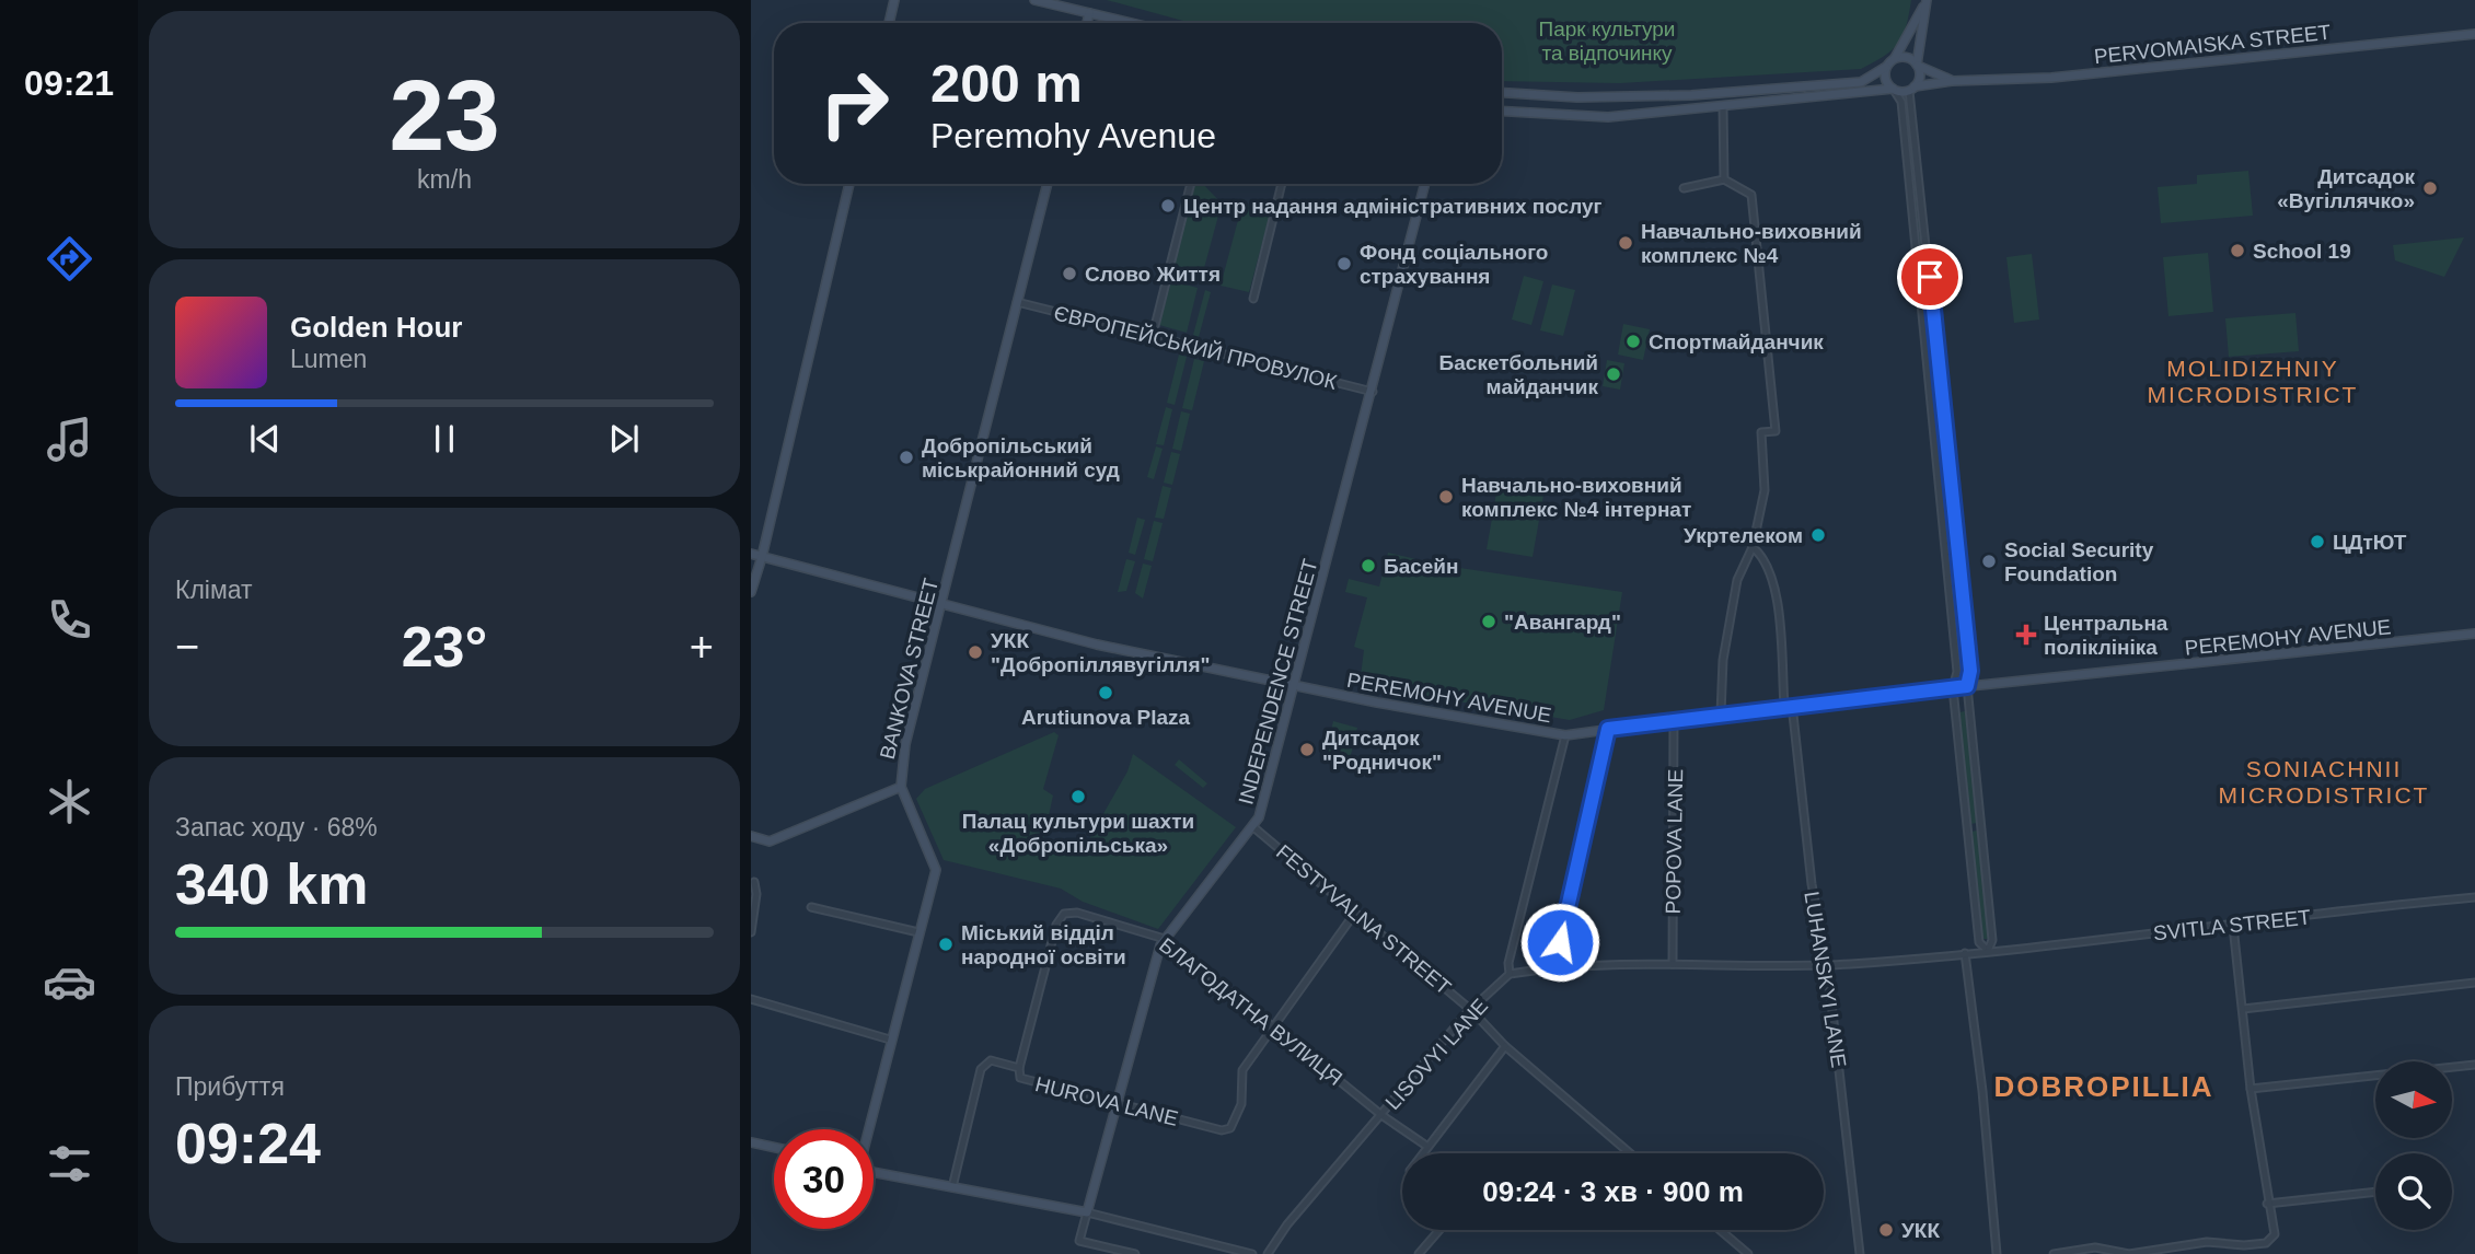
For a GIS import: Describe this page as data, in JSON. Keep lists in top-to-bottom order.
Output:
{
  "streets": {
    "main road": [
      "PERVOMAISKA STREET",
      "PEREMOHY AVENUE",
      "BANKOVA STREET",
      "INDEPENDENCE STREET"
    ],
    "street": [
      "ЄВРОПЕЙСЬКИЙ ПРОВУЛОК",
      "POPOVA LANE",
      "FESTYVALNA STREET",
      "SVITLA STREET",
      "LUHANSKYI LANE",
      "БЛАГОДАТНА ВУЛИЦЯ",
      "LISOVYI LANE",
      "HUROVA LANE"
    ]
  },
  "crossings": [
    ["ЄВРОПЕЙСЬКИЙ ПРОВУЛОК", "BANKOVA STREET"],
    ["ЄВРОПЕЙСЬКИЙ ПРОВУЛОК", "INDEPENDENCE STREET"],
    ["PEREMOHY AVENUE", "BANKOVA STREET"],
    ["PEREMOHY AVENUE", "INDEPENDENCE STREET"],
    ["PEREMOHY AVENUE", "POPOVA LANE"],
    ["PEREMOHY AVENUE", "LUHANSKYI LANE"],
    ["INDEPENDENCE STREET", "FESTYVALNA STREET"],
    ["INDEPENDENCE STREET", "БЛАГОДАТНА ВУЛИЦЯ"],
    ["INDEPENDENCE STREET", "HUROVA LANE"],
    ["POPOVA LANE", "SVITLA STREET"],
    ["FESTYVALNA STREET", "LISOVYI LANE"],
    ["SVITLA STREET", "LUHANSKYI LANE"],
    ["SVITLA STREET", "LISOVYI LANE"],
    ["БЛАГОДАТНА ВУЛИЦЯ", "LISOVYI LANE"],
    ["БЛАГОДАТНА ВУЛИЦЯ", "HUROVA LANE"]
  ],
  "districts": ["MOLIDIZHNIY MICRODISTRICT", "SONIACHNII MICRODISTRICT", "DOBROPILLIA"],
  "parks": ["Парк культури та відпочинку"],
  "places": {
    "other": [
      "Дитсадок «Вугіллячко»",
      "Центр надання адміністративних послуг",
      "Навчально-виховний комплекс №4",
      "School 19",
      "Фонд соціального страхування",
      "Слово Життя",
      "Спортмайданчик",
      "Баскетбольний майданчик",
      "Добропільський міськрайонний суд",
      "Навчально-виховний комплекс №4 інтернат",
      "Укртелеком",
      "ЦДтЮТ",
      "Social Security Foundation",
      "Басейн",
      "\"Авангард\"",
      "УКК \"Добропіллявугілля\"",
      "Arutiunova Plaza",
      "Дитсадок \"Родничок\"",
      "Палац культури шахти «Добропільська»",
      "Міський відділ народної освіти",
      "УКК"
    ],
    "health": ["Центральна поліклініка"]
  },
  "north": "right",
  "page": {
    "tabs": "09:21",
    "tile": [
      ["23", "km/h"],
      "Клімат",
      ["Запас ходу · 68%", "340 km"],
      ["Прибуття", "09:24"]
    ],
    "turn": ["200 m", "Peremohy Avenue"],
    "song": ["Golden Hour", "Lumen"],
    "heat": ["−", "23°", "+"],
    "limit": "30",
    "trip": "09:24 · 3 хв · 900 m"
  }
}
